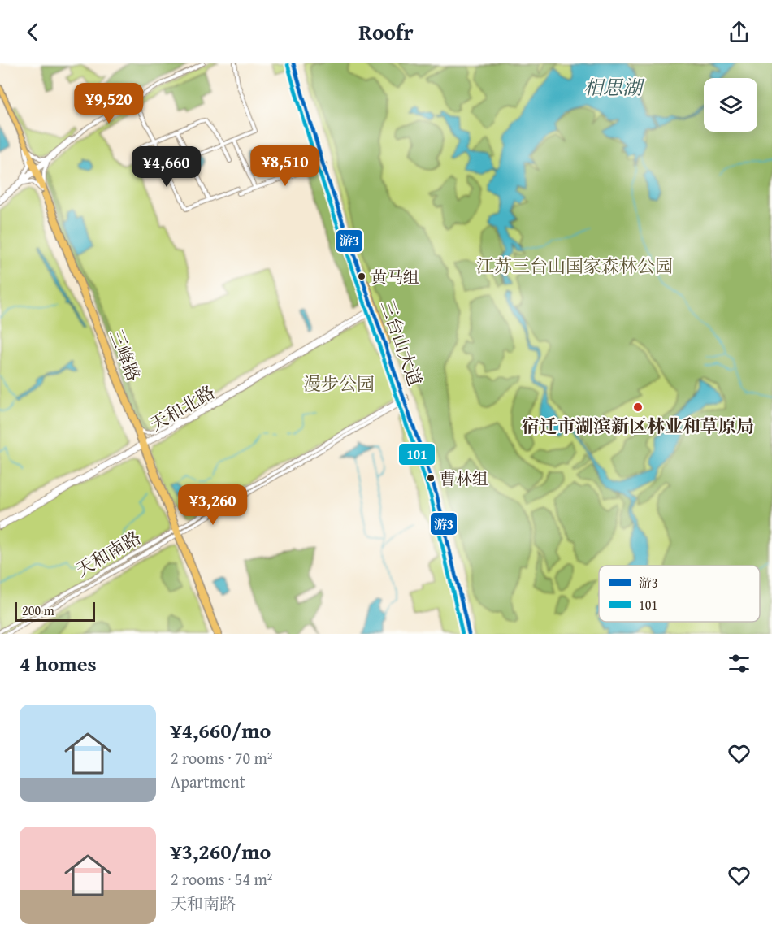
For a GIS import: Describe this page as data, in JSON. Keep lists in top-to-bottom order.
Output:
{
  "streets": {
    "main road": ["三台山大道", "三峰路"],
    "street": ["天和北路", "天和南路"]
  },
  "crossings": [
    ["三台山大道", "天和北路"],
    ["三台山大道", "天和南路"],
    ["三峰路", "天和北路"],
    ["三峰路", "天和南路"]
  ],
  "water": ["相思湖"],
  "parks": ["江苏三台山国家森林公园", "漫步公园"],
  "places": ["黄马组", "宿迁市湖滨新区林业和草原局", "曹林组"],
  "lines": ["transit line 游3", "transit line 101"],
  "legend": ["游3", "101"],
  "scale_bar": "200 m",
  "page": {
    "header": "Roofr",
    "price": [
      "¥9,520",
      "¥8,510",
      "¥4,660",
      "¥3,260"
    ],
    "scale": "200 m",
    "heading": "4 homes",
    "list": [
      {
        "name": "¥4,660/mo",
        "note": "2 rooms · 70 m² · Apartment"
      },
      {
        "name": "¥3,260/mo",
        "note": "2 rooms · 54 m² · 天和南路"
      }
    ]
  }
}
